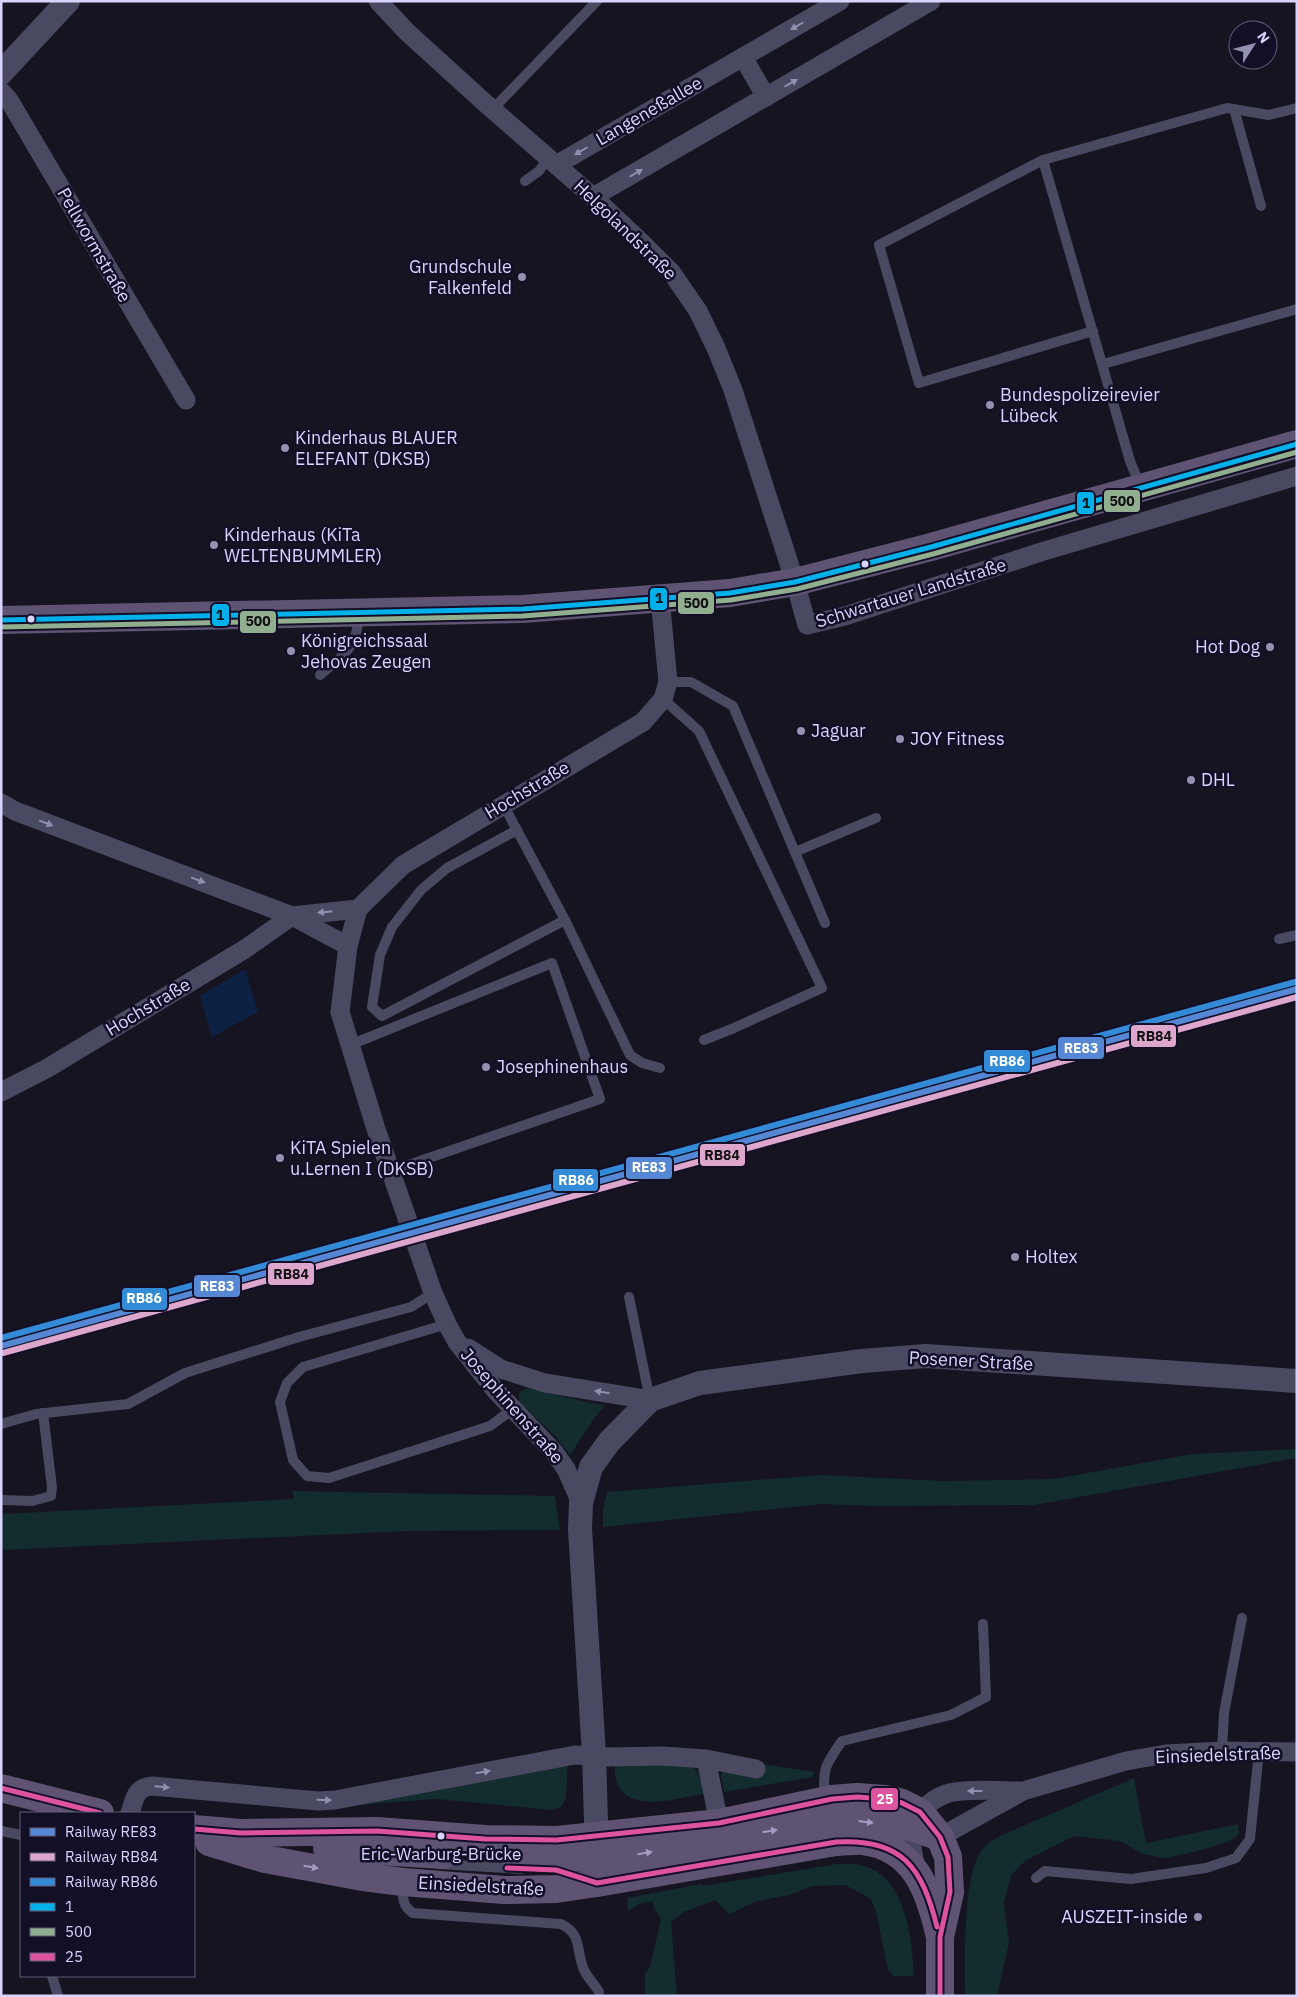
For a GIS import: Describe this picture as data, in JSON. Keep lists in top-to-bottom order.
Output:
{
  "streets": {
    "main road": ["Schwartauer Landstraße", "Einsiedelstraße"],
    "street": [
      "Langeneßallee",
      "Helgolandstraße",
      "Pellwormstraße",
      "Hochstraße",
      "Posener Straße",
      "Josephinenstraße"
    ]
  },
  "crossings": [
    ["Langeneßallee", "Helgolandstraße"],
    ["Helgolandstraße", "Schwartauer Landstraße"],
    ["Posener Straße", "Josephinenstraße"],
    ["Josephinenstraße", "Einsiedelstraße"]
  ],
  "places": [
    "Grundschule Falkenfeld",
    "Bundespolizeirevier Lübeck",
    "Kinderhaus BLAUER ELEFANT (DKSB)",
    "Kinderhaus (KiTa WELTENBUMMLER)",
    "Hot Dog",
    "Königreichssaal Jehovas Zeugen",
    "Jaguar",
    "JOY Fitness",
    "DHL",
    "Josephinenhaus",
    "KiTA Spielen u.Lernen I (DKSB)",
    "Holtex",
    "Eric-Warburg-Brücke",
    "AUSZEIT-inside"
  ],
  "lines": [
    "transit line 1",
    "transit line 500",
    "rail line RB86",
    "rail line RE83",
    "rail line RB84",
    "transit line 25"
  ],
  "legend": [
    "Railway RE83",
    "Railway RB84",
    "Railway RB86",
    "1",
    "500",
    "25"
  ],
  "north": "top right"
}
